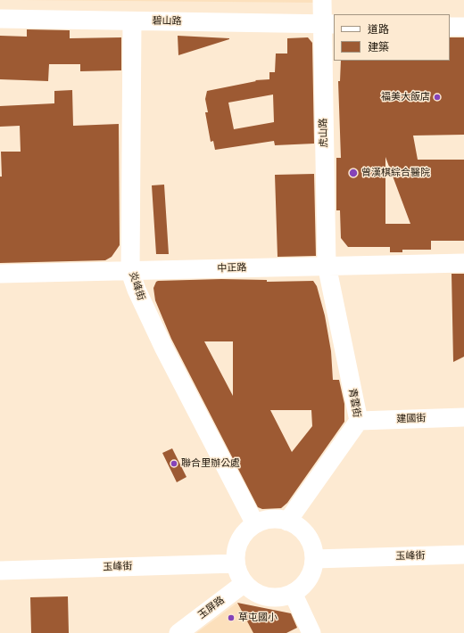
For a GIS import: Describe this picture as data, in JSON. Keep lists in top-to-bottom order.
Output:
{
  "streets": {
    "street": [
      "碧山路",
      "虎山路",
      "中正路",
      "炎峰街",
      "青雲街",
      "建國街",
      "玉峰街",
      "玉屏路"
    ]
  },
  "crossings": [
    ["碧山路", "虎山路"],
    ["碧山路", "炎峰街"],
    ["虎山路", "中正路"],
    ["虎山路", "青雲街"],
    ["中正路", "炎峰街"],
    ["中正路", "青雲街"],
    ["炎峰街", "青雲街"],
    ["炎峰街", "玉峰街"],
    ["炎峰街", "玉屏路"],
    ["青雲街", "建國街"],
    ["青雲街", "玉峰街"],
    ["青雲街", "玉屏路"],
    ["玉峰街", "玉屏路"]
  ],
  "places": [
    "福美大飯店",
    "曾漢棋綜合醫院",
    "聯合里辦公處",
    "草屯國小"
  ],
  "legend": ["道路", "建築"]
}
